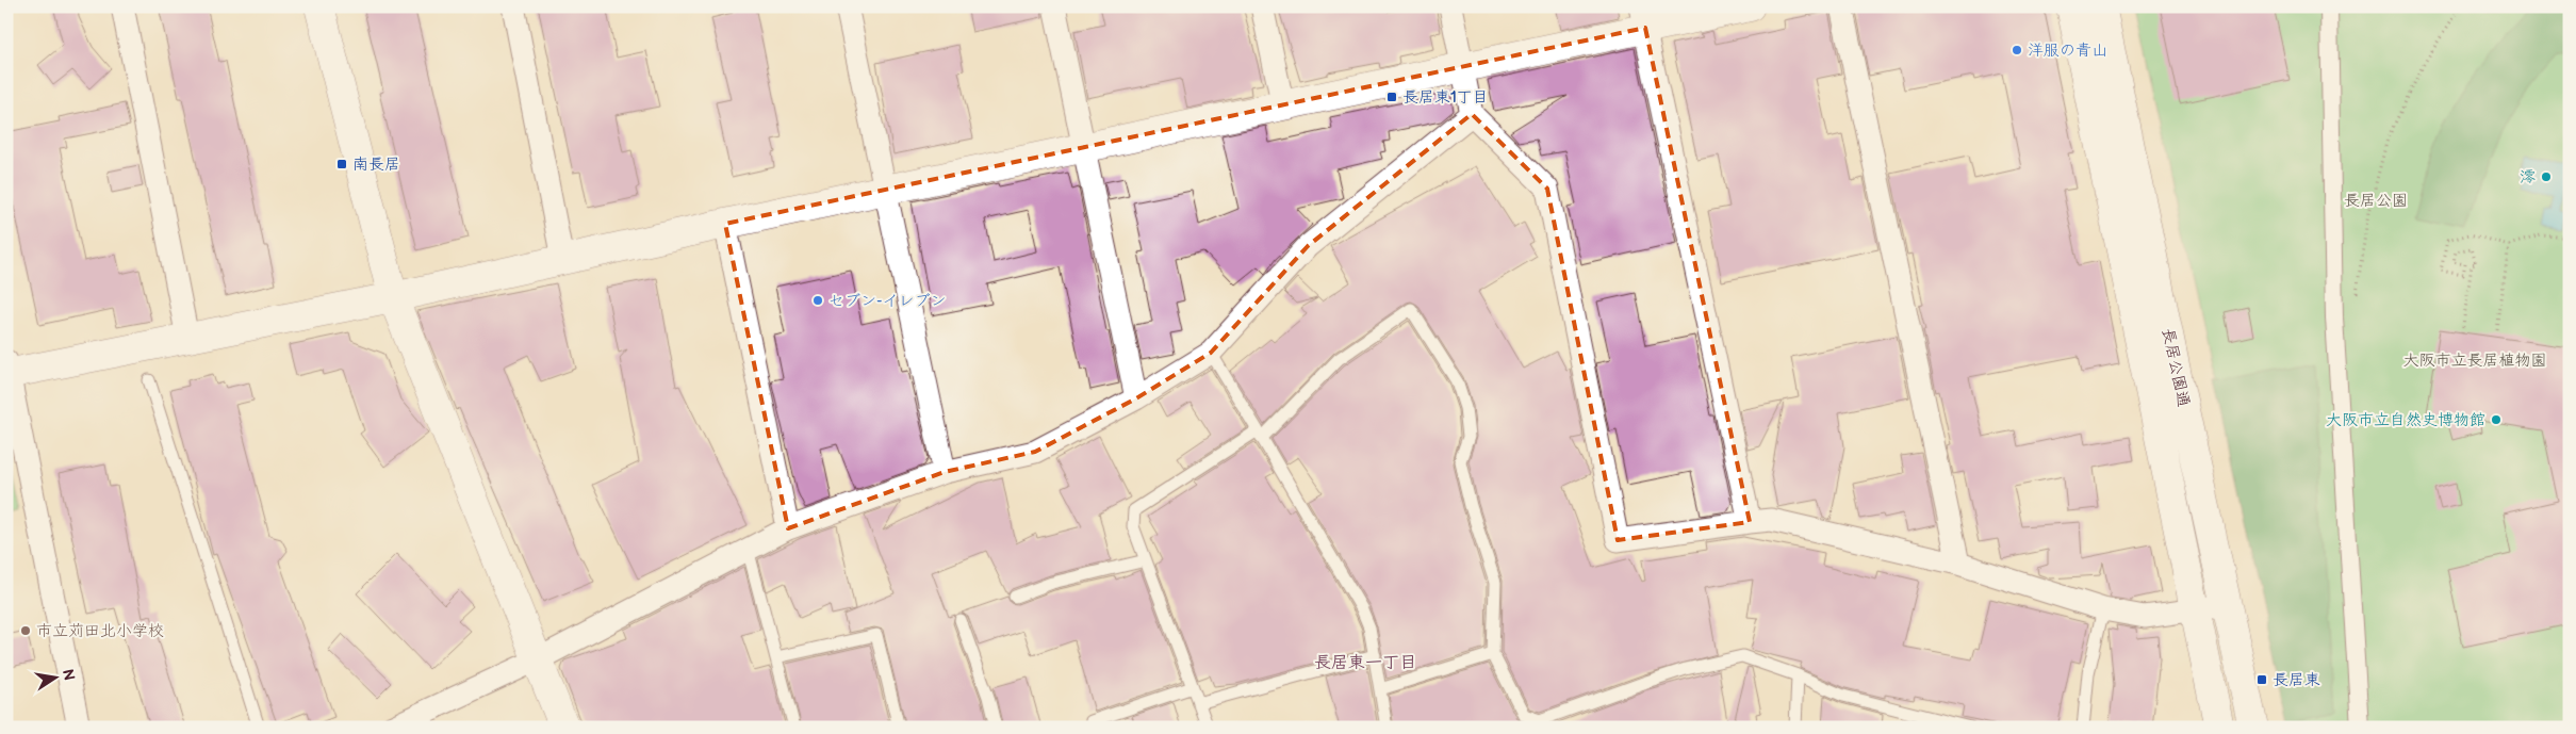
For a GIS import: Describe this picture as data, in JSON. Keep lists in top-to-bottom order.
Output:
{
  "streets": {
    "main road": ["長居公園通"]
  },
  "districts": ["長居東一丁目"],
  "parks": ["長居公園", "大阪市立長居植物園"],
  "places": {
    "other": [
      "洋服の青山",
      "澪",
      "セブン-イレブン",
      "大阪市立自然史博物館",
      "市立苅田北小学校"
    ],
    "transit": ["長居東1丁目", "南長居", "長居東"]
  },
  "north": "right"
}
